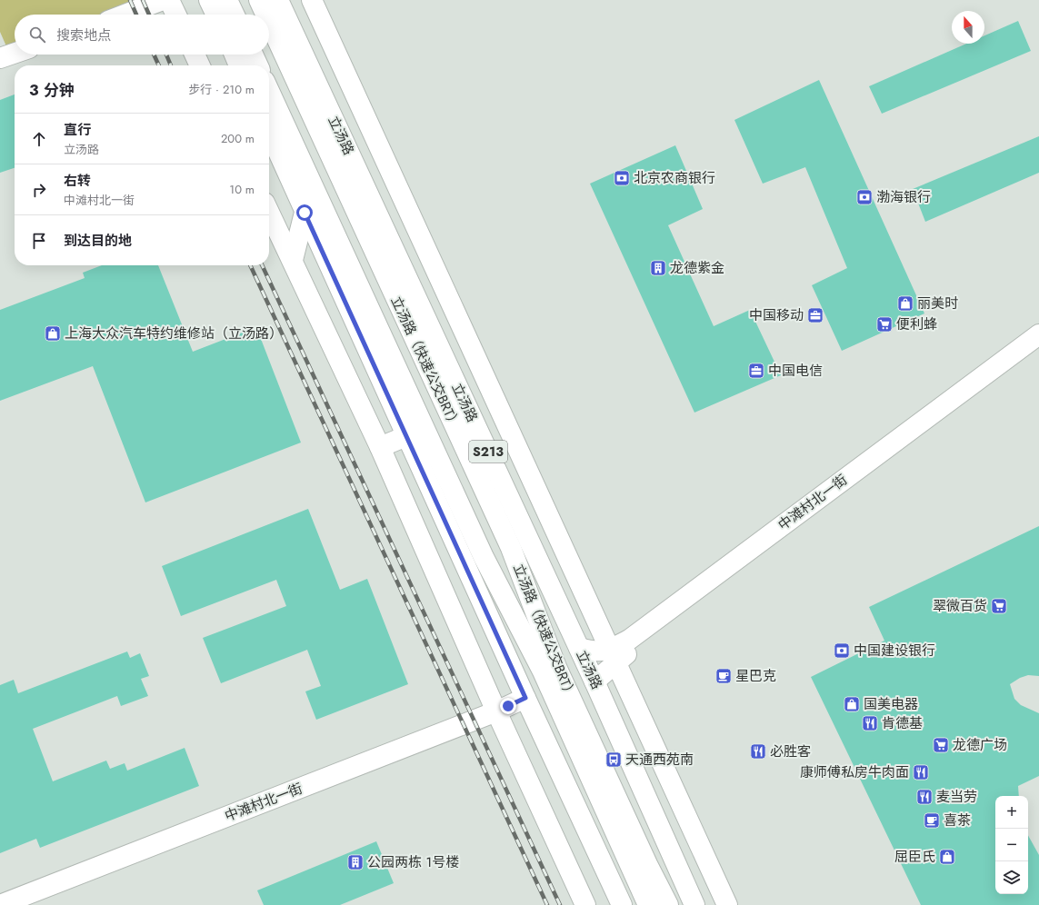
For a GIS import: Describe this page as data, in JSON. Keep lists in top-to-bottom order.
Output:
{
  "streets": {
    "street": [
      "立汤路",
      "立汤路（快速公交BRT）",
      "S213",
      "中滩村北一街"
    ]
  },
  "crossings": [
    ["立汤路", "中滩村北一街"]
  ],
  "places": {
    "bank": ["北京农商银行", "渤海银行", "中国建设银行"],
    "building": ["龙德紫金", "公园两栋 1号楼"],
    "shop": [
      "丽美时",
      "上海大众汽车特约维修站（立汤路）",
      "国美电器",
      "屈臣氏"
    ],
    "office": ["中国移动", "中国电信"],
    "supermarket": ["便利蜂", "翠微百货", "龙德广场"],
    "cafe": ["星巴克", "喜茶"],
    "restaurant": [
      "肯德基",
      "必胜客",
      "康师傅私房牛肉面",
      "麦当劳"
    ],
    "bus stop": ["天通西苑南"]
  },
  "north": "top",
  "page": {
    "search": "搜索地点",
    "heading": ["3 分钟", "步行 · 210 m"],
    "list": [
      ["直行", "立汤路", "200 m"],
      ["右转", "中滩村北一街", "10 m"],
      "到达目的地"
    ],
    "map_buttons": ["+", "−"]
  }
}
